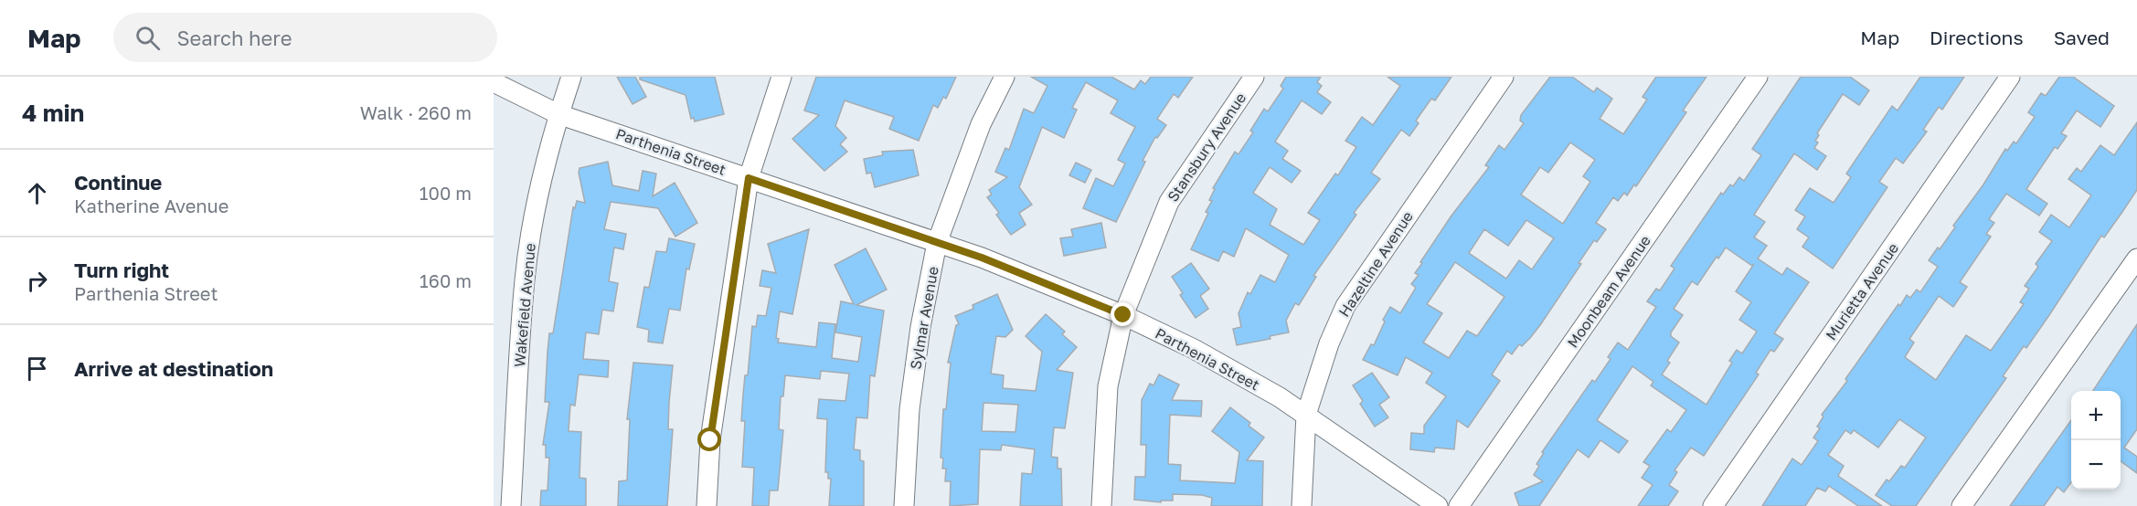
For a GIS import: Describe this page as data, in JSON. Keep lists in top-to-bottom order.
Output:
{
  "streets": {
    "street": [
      "Stansbury Avenue",
      "Parthenia Street",
      "Hazeltine Avenue",
      "Moonbeam Avenue",
      "Murietta Avenue",
      "Wakefield Avenue",
      "Sylmar Avenue"
    ]
  },
  "crossings": [
    ["Stansbury Avenue", "Parthenia Street"],
    ["Parthenia Street", "Hazeltine Avenue"],
    ["Parthenia Street", "Wakefield Avenue"],
    ["Parthenia Street", "Sylmar Avenue"]
  ],
  "page": {
    "header": "Map",
    "search": "Search here",
    "nav": ["Map", "Directions", "Saved"],
    "heading": ["4 min", "Walk · 260 m"],
    "list": [
      ["Continue", "Katherine Avenue", "100 m"],
      ["Turn right", "Parthenia Street", "160 m"],
      "Arrive at destination"
    ],
    "map_buttons": ["+", "−"]
  }
}
